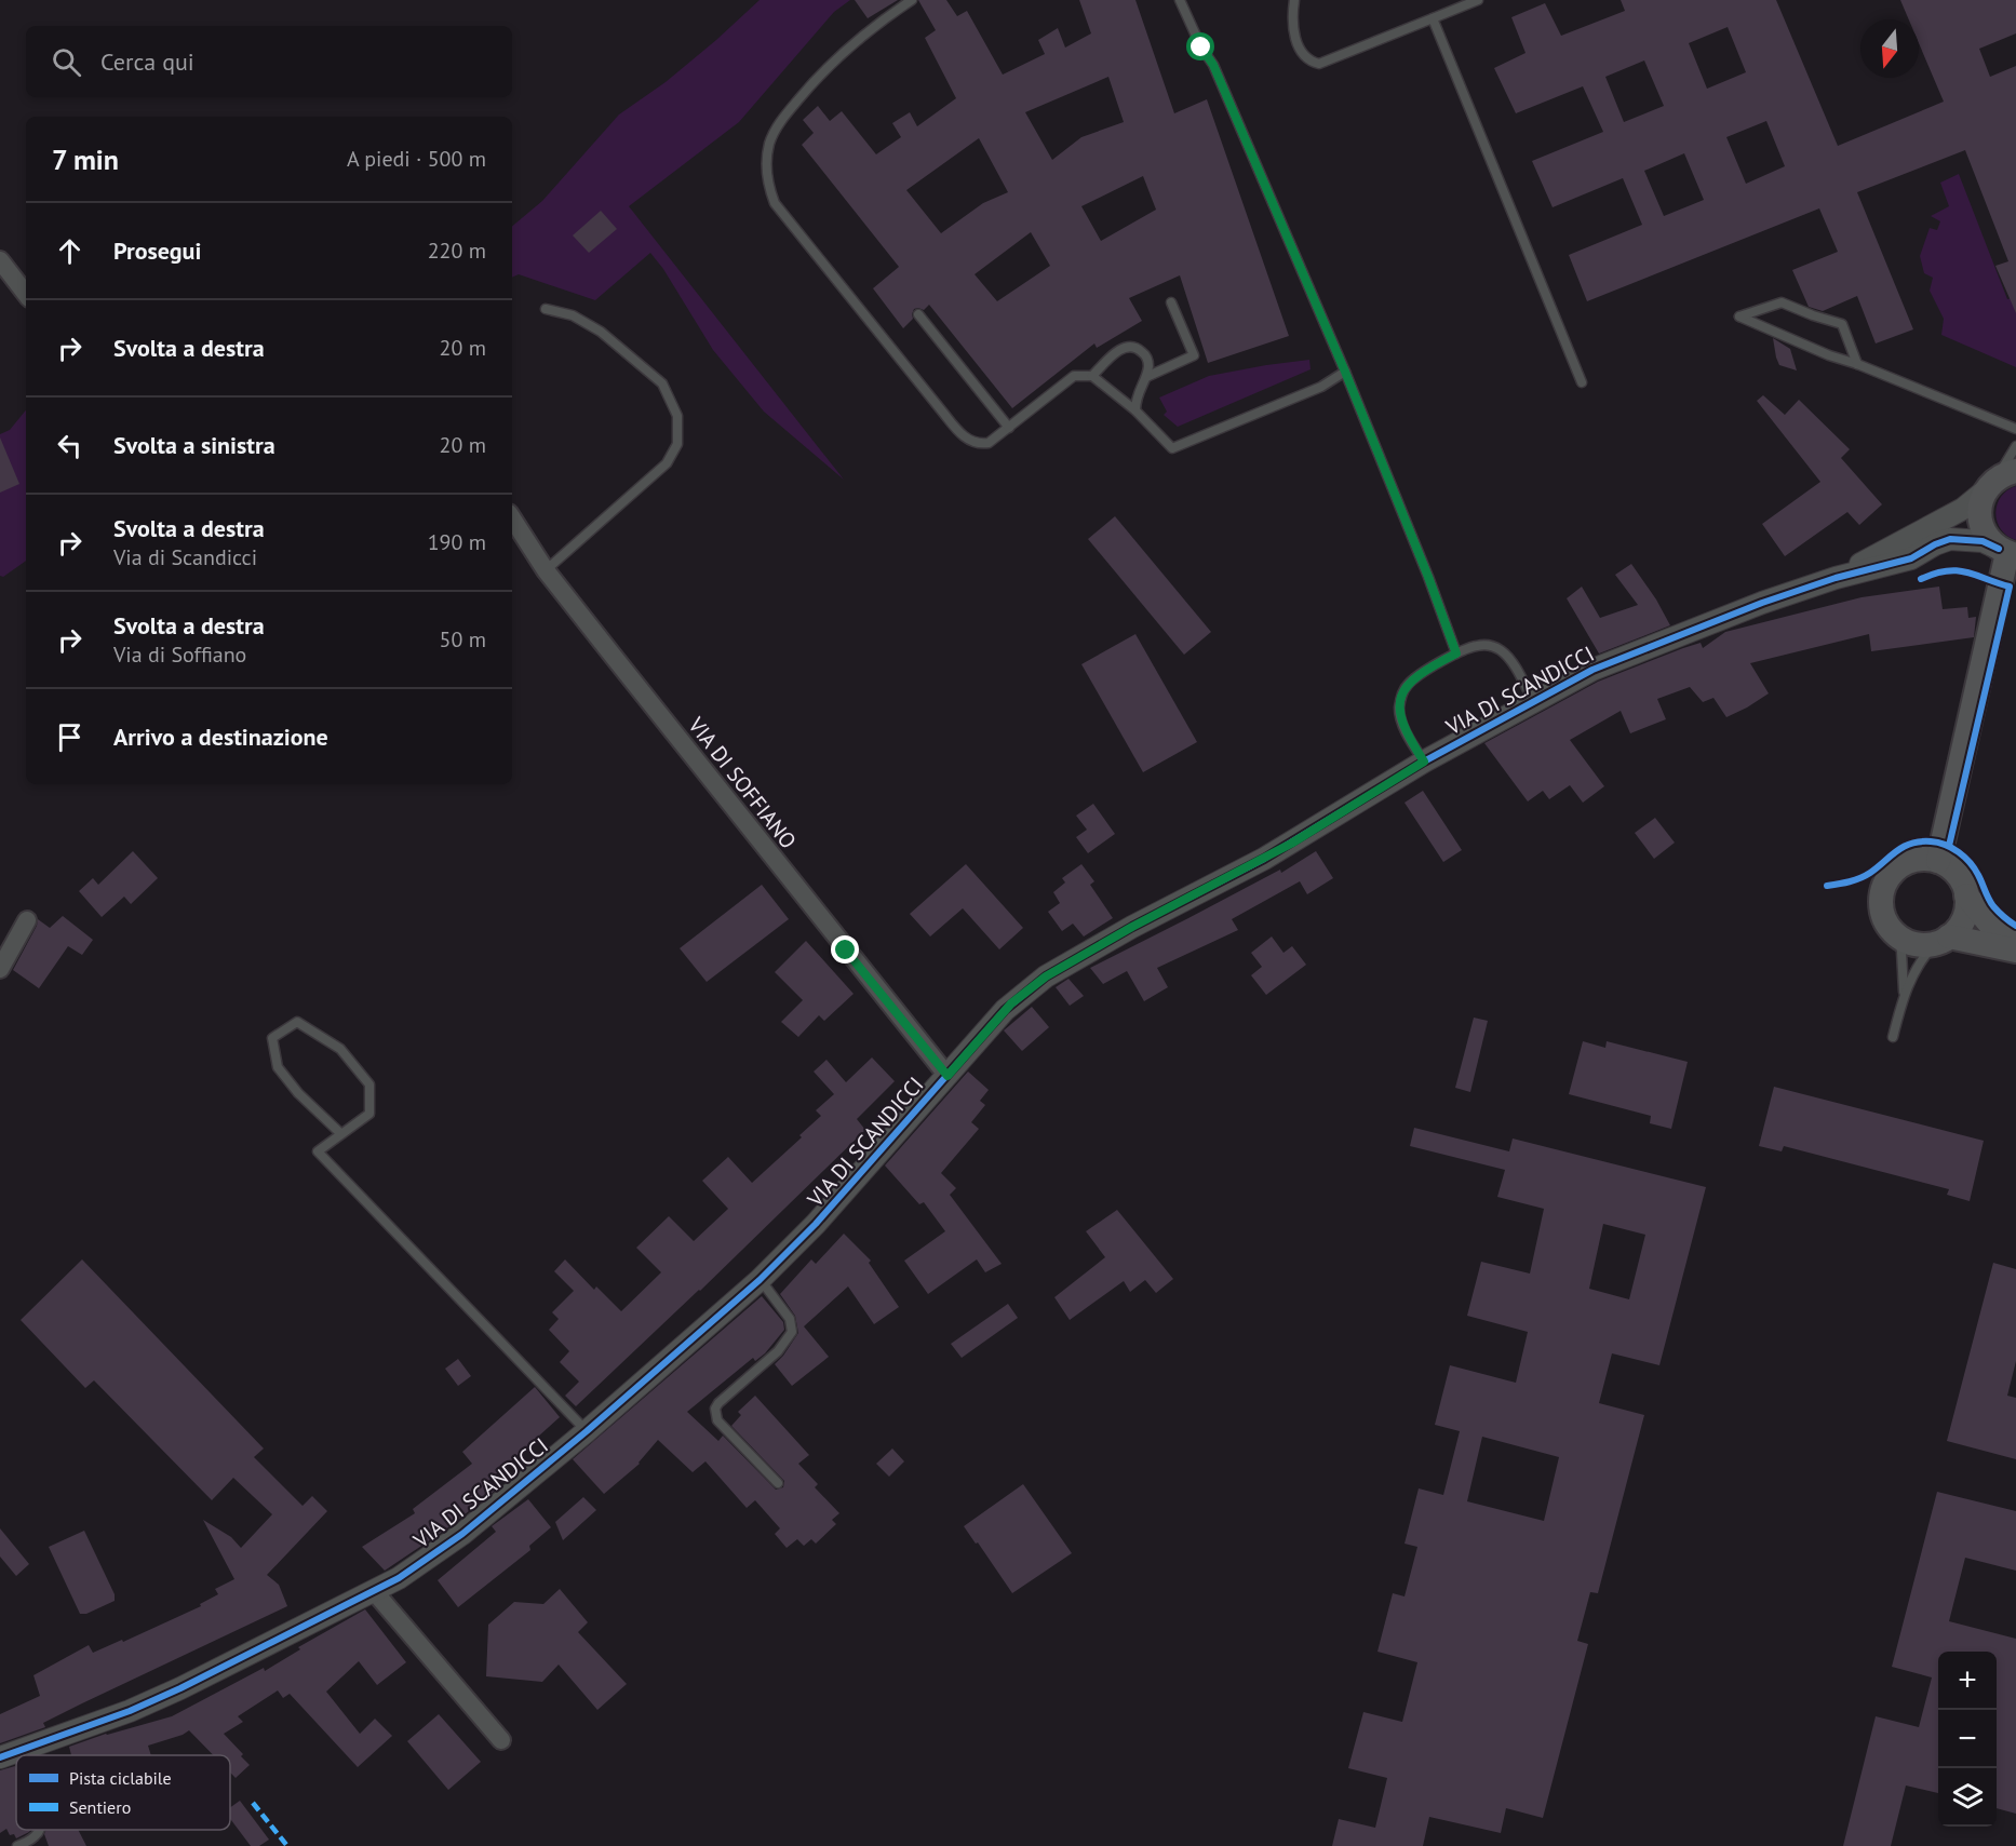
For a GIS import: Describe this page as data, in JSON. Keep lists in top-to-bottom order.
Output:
{
  "streets": {
    "main road": ["VIA DI SCANDICCI"],
    "street": ["VIA DI SOFFIANO"]
  },
  "crossings": [
    ["VIA DI SCANDICCI", "VIA DI SOFFIANO"]
  ],
  "legend": ["Pista ciclabile", "Sentiero"],
  "north": "bottom",
  "page": {
    "search": "Cerca qui",
    "heading": ["7 min", "A piedi · 500 m"],
    "list": [
      ["Prosegui", "220 m"],
      ["Svolta a destra", "20 m"],
      ["Svolta a sinistra", "20 m"],
      ["Svolta a destra", "Via di Scandicci", "190 m"],
      ["Svolta a destra", "Via di Soffiano", "50 m"],
      "Arrivo a destinazione"
    ],
    "map_buttons": ["+", "−"]
  }
}
